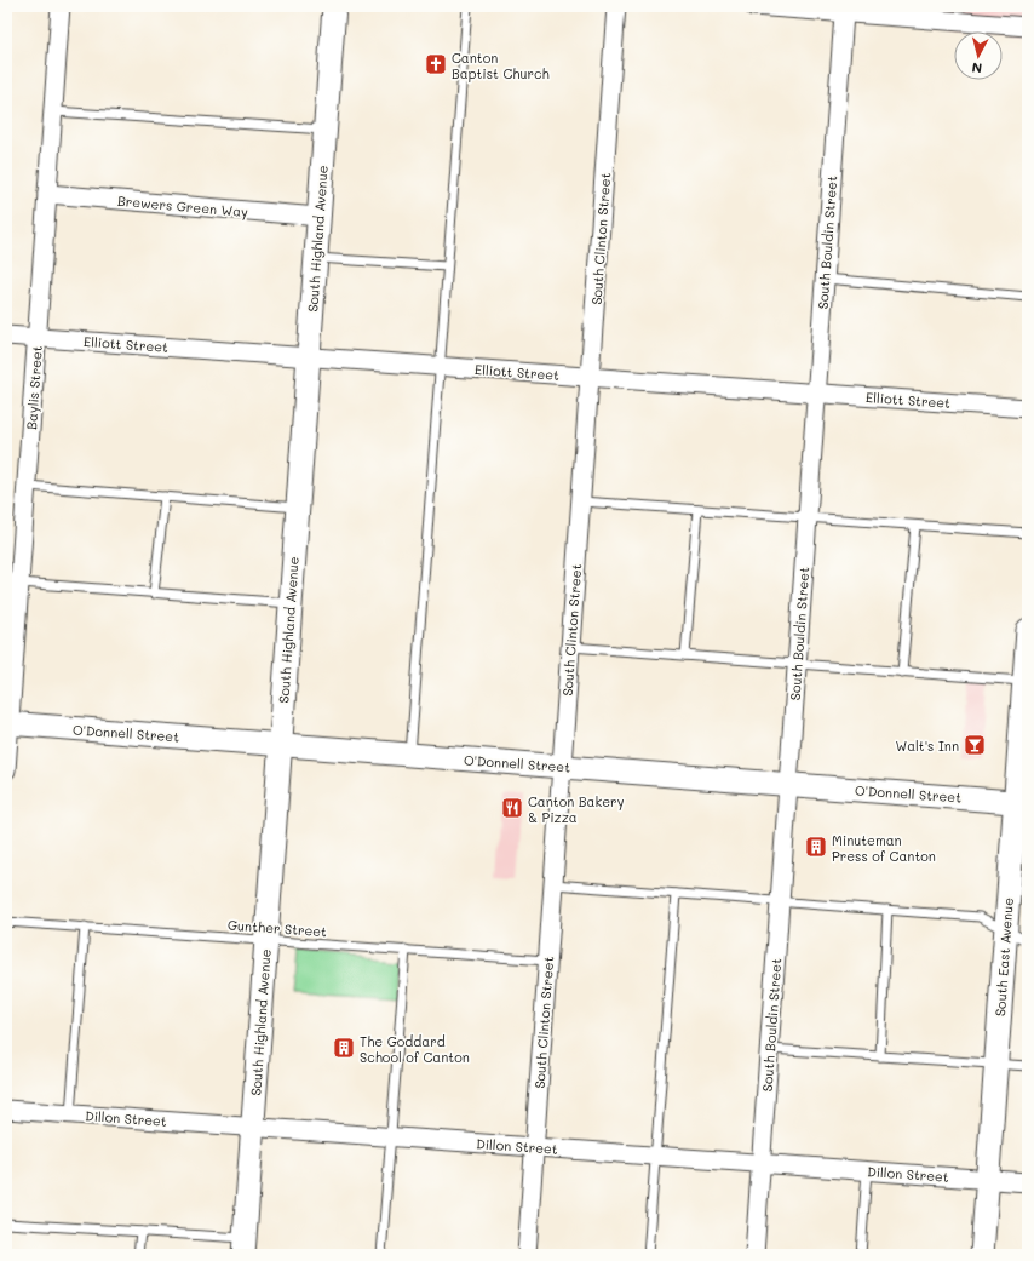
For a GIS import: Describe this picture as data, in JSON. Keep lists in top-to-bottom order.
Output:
{
  "streets": {
    "street": [
      "Brewers Green Way",
      "South Highland Avenue",
      "South Clinton Street",
      "South Bouldin Street",
      "Elliott Street",
      "Baylis Street",
      "O'Donnell Street",
      "South East Avenue",
      "Dillon Street"
    ],
    "lane": ["Gunther Street"]
  },
  "crossings": [
    ["Brewers Green Way", "South Highland Avenue"],
    ["Brewers Green Way", "Baylis Street"],
    ["South Highland Avenue", "Elliott Street"],
    ["South Highland Avenue", "O'Donnell Street"],
    ["South Highland Avenue", "Gunther Street"],
    ["South Highland Avenue", "Dillon Street"],
    ["South Clinton Street", "Elliott Street"],
    ["South Clinton Street", "O'Donnell Street"],
    ["South Clinton Street", "Gunther Street"],
    ["South Clinton Street", "Dillon Street"],
    ["South Bouldin Street", "Elliott Street"],
    ["South Bouldin Street", "O'Donnell Street"],
    ["South Bouldin Street", "Dillon Street"],
    ["Elliott Street", "Baylis Street"],
    ["Baylis Street", "O'Donnell Street"],
    ["O'Donnell Street", "South East Avenue"],
    ["South East Avenue", "Dillon Street"]
  ],
  "places": {
    "church": ["Canton Baptist Church"],
    "bar": ["Walt's Inn"],
    "restaurant": ["Canton Bakery & Pizza"],
    "building": ["Minuteman Press of Canton", "The Goddard School of Canton"]
  },
  "north": "bottom"
}
